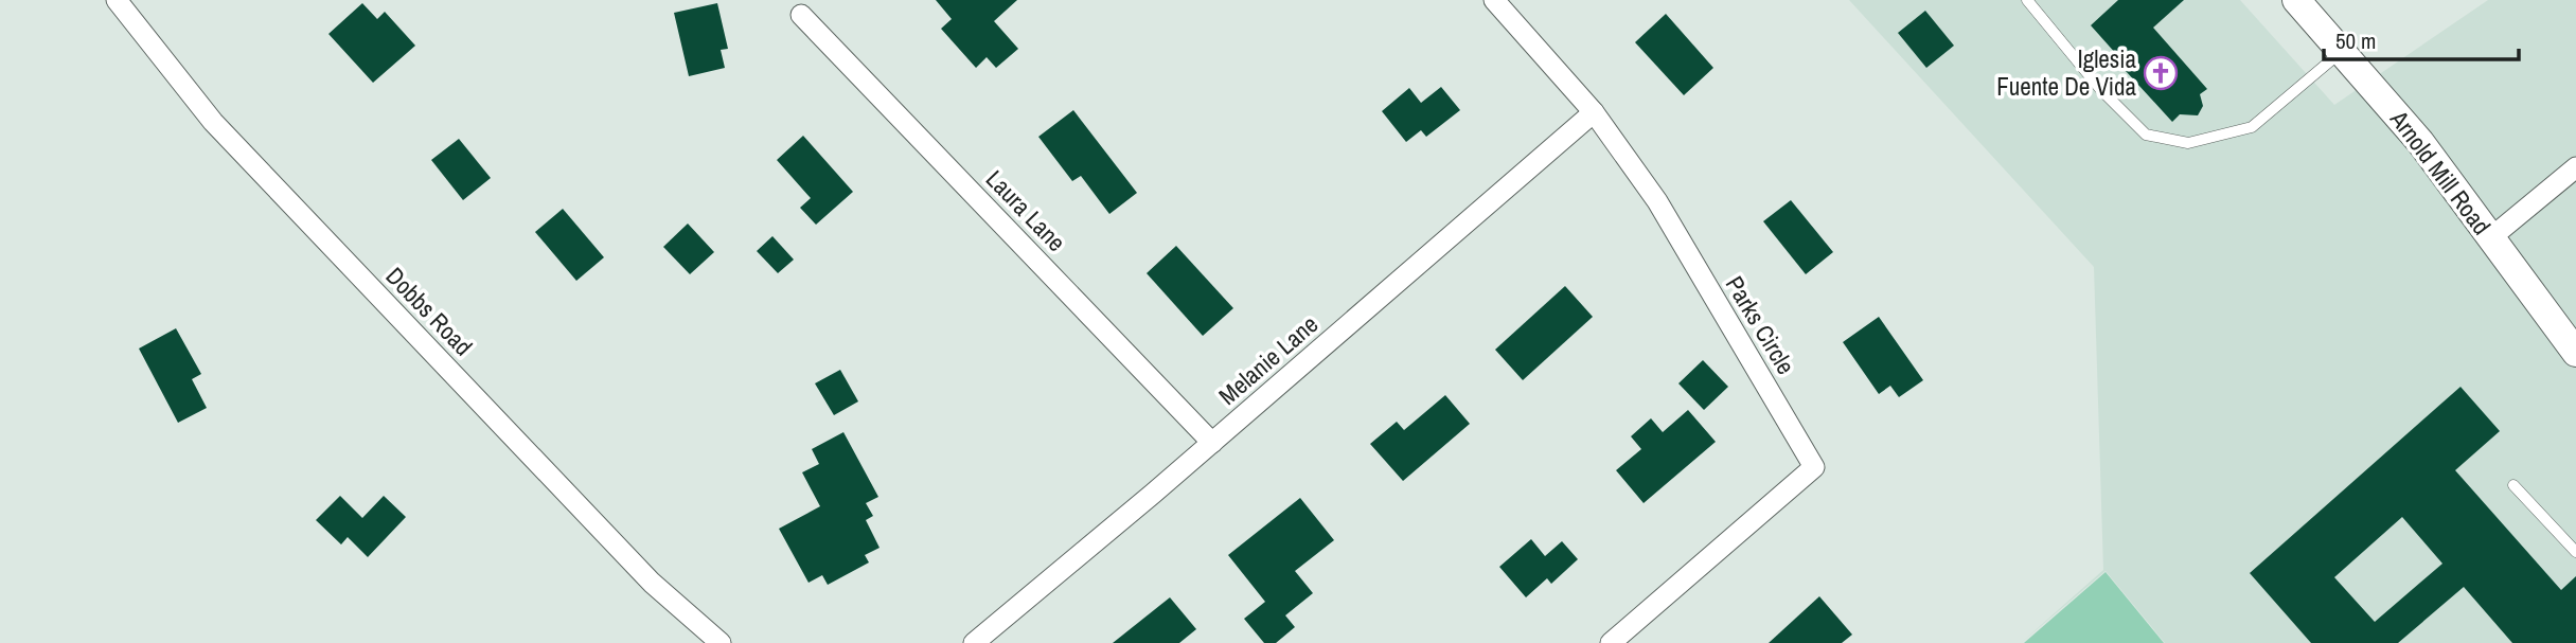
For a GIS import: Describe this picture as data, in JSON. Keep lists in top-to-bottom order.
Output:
{
  "streets": {
    "main road": ["Arnold Mill Road"],
    "street": [
      "Laura Lane",
      "Dobbs Road",
      "Parks Circle",
      "Melanie Lane"
    ]
  },
  "crossings": [
    ["Laura Lane", "Melanie Lane"],
    ["Parks Circle", "Melanie Lane"]
  ],
  "places": {
    "church": ["Iglesia Fuente De Vida"]
  },
  "scale_bar": "50 m"
}
